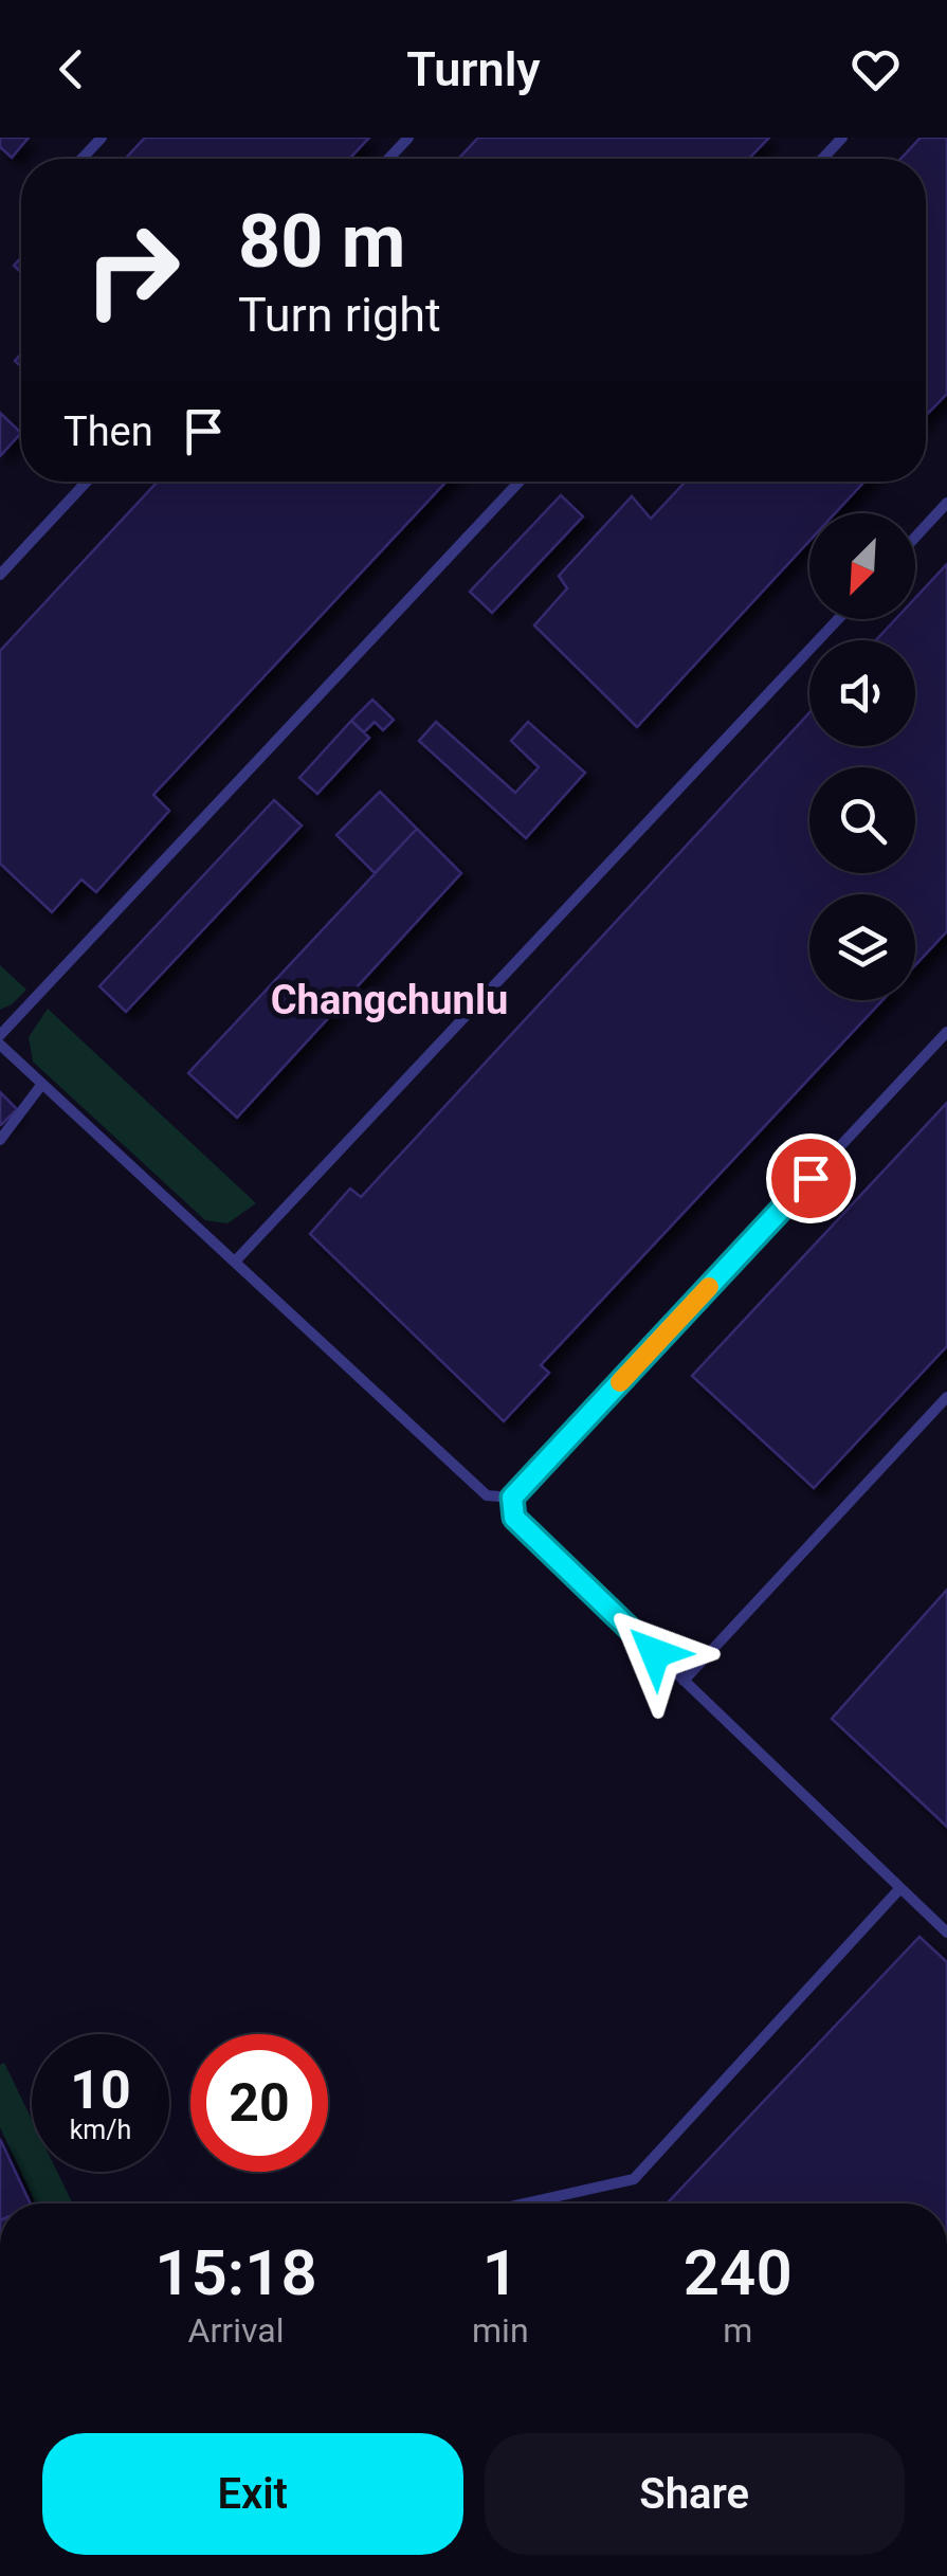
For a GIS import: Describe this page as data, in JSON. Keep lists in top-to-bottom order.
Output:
{
  "districts": ["Changchunlu"],
  "north": "bottom left",
  "page": {
    "header": "Turnly",
    "turn": ["80 m", "Turn right"],
    "then": "Then",
    "speed": "10 km/h",
    "limit": "20",
    "eta": [
      "15:18",
      "Arrival",
      "1",
      "min",
      "240",
      "m"
    ],
    "buttons": ["Exit", "Share"]
  }
}
